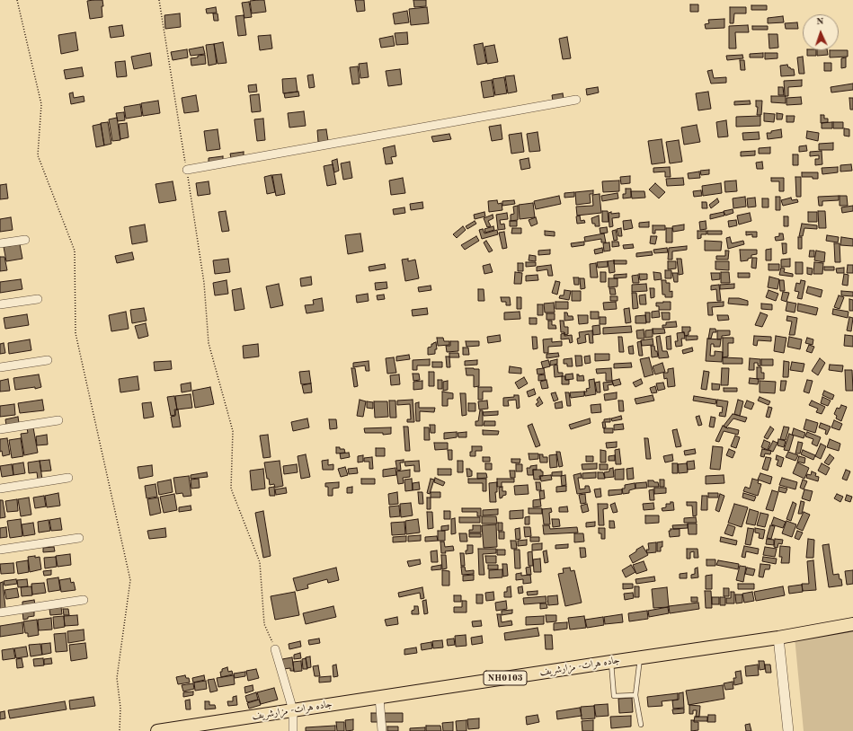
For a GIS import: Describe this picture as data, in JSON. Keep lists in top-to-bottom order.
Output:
{
  "streets": {
    "highway": ["جاده هرات- مزارشریف", "NH0103"]
  },
  "north": "top"
}
